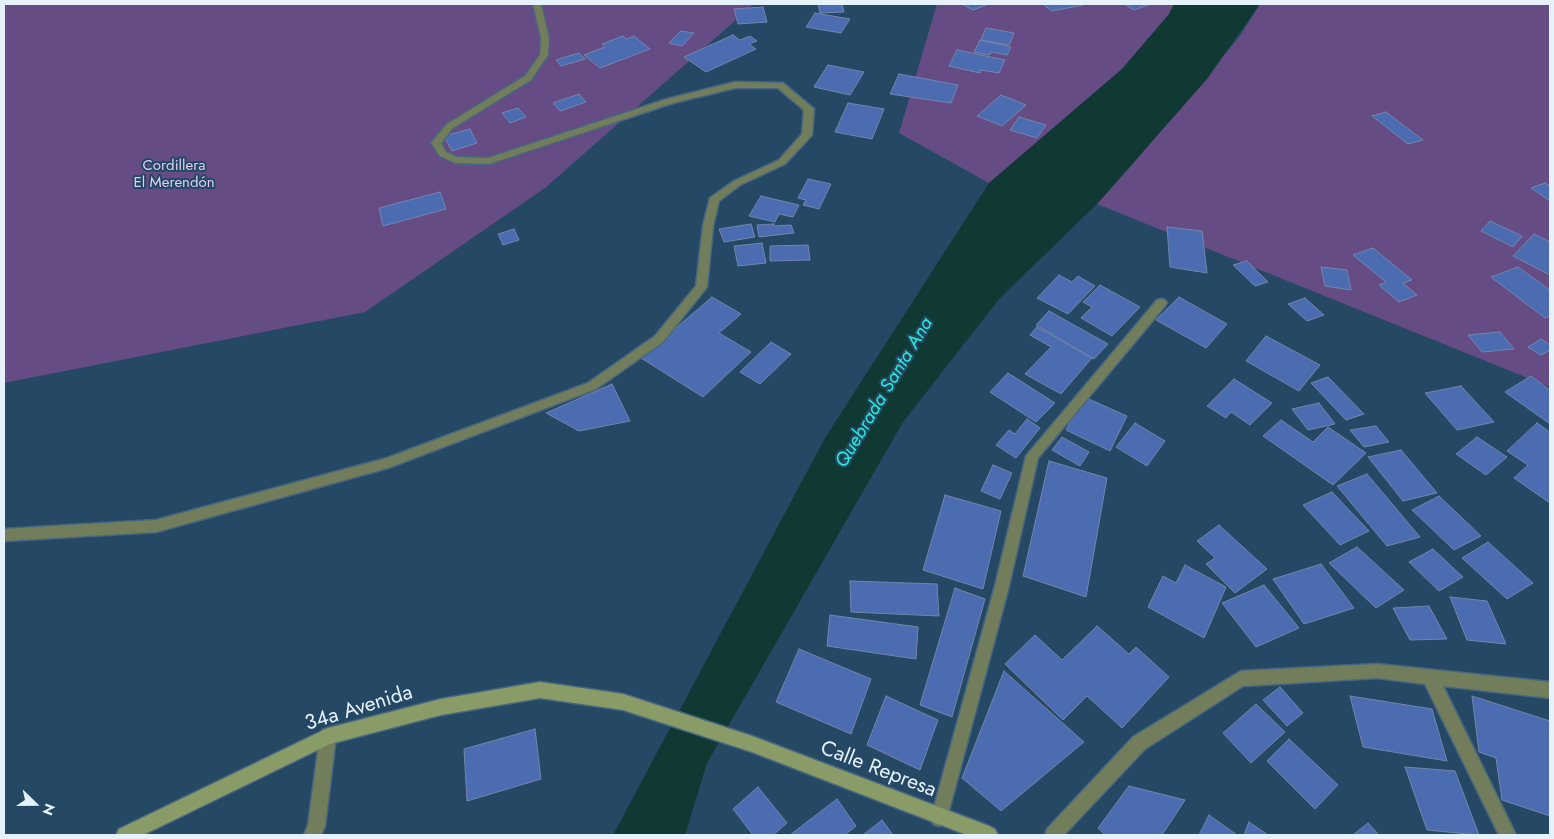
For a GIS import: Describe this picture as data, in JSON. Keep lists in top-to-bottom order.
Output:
{
  "streets": {
    "street": ["34a Avenida", "Calle Represa"]
  },
  "crossings": [
    ["34a Avenida", "Calle Represa"]
  ],
  "water": ["Quebrada Santa Ana"],
  "parks": ["Cordillera El Merendón"],
  "north": "right"
}
